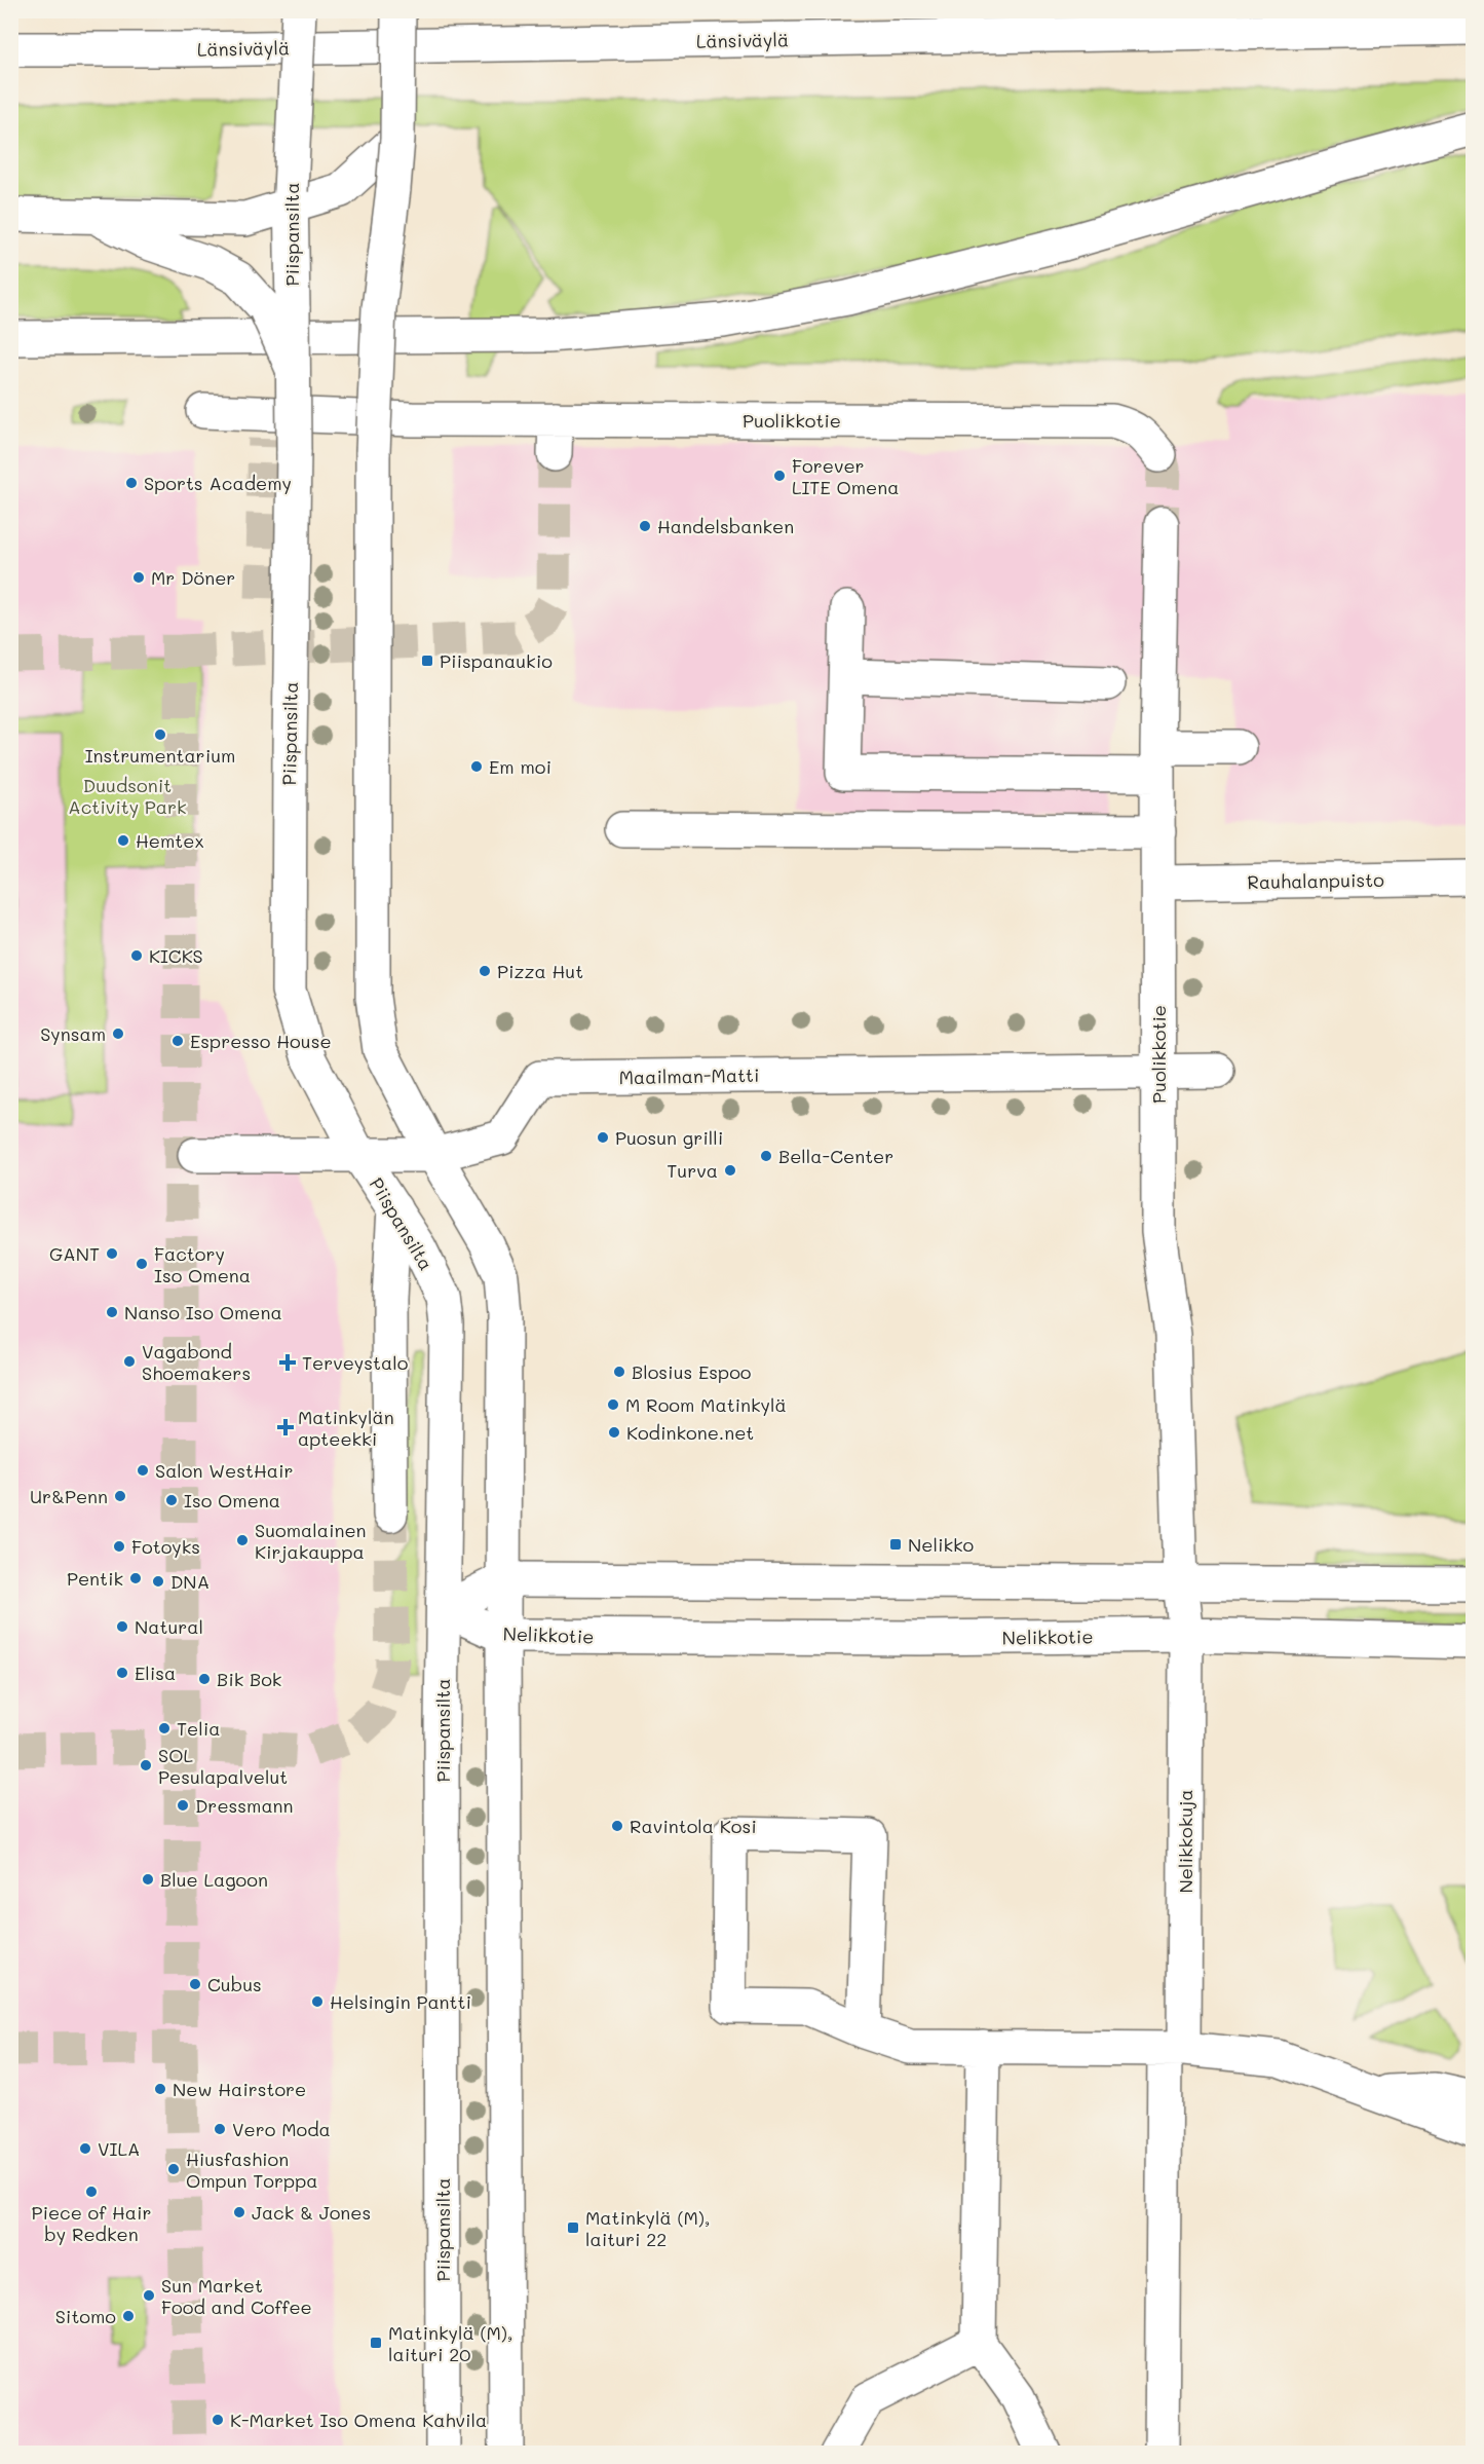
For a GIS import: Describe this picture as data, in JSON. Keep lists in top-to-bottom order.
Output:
{
  "streets": {
    "main road": [
      "Länsiväylä",
      "Piispansilta",
      "Puolikkotie",
      "Rauhalanpuisto",
      "Maailman-Matti",
      "Nelikkotie",
      "Nelikkokuja"
    ]
  },
  "crossings": [
    ["Piispansilta", "Puolikkotie"],
    ["Piispansilta", "Maailman-Matti"],
    ["Piispansilta", "Nelikkotie"],
    ["Puolikkotie", "Rauhalanpuisto"],
    ["Puolikkotie", "Maailman-Matti"],
    ["Puolikkotie", "Nelikkotie"],
    ["Puolikkotie", "Nelikkokuja"],
    ["Nelikkotie", "Nelikkokuja"]
  ],
  "parks": ["Duudsonit Activity Park"],
  "places": {
    "other": [
      "Forever LITE Omena",
      "Sports Academy",
      "Handelsbanken",
      "Mr Döner",
      "Instrumentarium",
      "Em moi",
      "Hemtex",
      "KICKS",
      "Pizza Hut",
      "Synsam",
      "Espresso House",
      "Puosun grilli",
      "Bella-Center",
      "Turva",
      "GANT",
      "Factory Iso Omena",
      "Nanso Iso Omena",
      "Vagabond Shoemakers",
      "Blosius Espoo",
      "M Room Matinkylä",
      "Kodinkone.net",
      "Salon WestHair",
      "Ur&Penn",
      "Iso Omena",
      "Suomalainen Kirjakauppa",
      "Fotoyks",
      "Pentik",
      "DNA",
      "Natural",
      "Elisa",
      "Bik Bok",
      "Telia",
      "SOL Pesulapalvelut",
      "Dressmann",
      "Ravintola Kosi",
      "Blue Lagoon",
      "Cubus",
      "Helsingin Pantti",
      "New Hairstore",
      "Vero Moda",
      "VILA",
      "Hiusfashion Ompun Torppa",
      "Piece of Hair by Redken",
      "Jack & Jones",
      "Sun Market Food and Coffee",
      "Sitomo",
      "K-Market Iso Omena Kahvila"
    ],
    "transit": [
      "Piispanaukio",
      "Nelikko",
      "Matinkylä (M), laituri 22",
      "Matinkylä (M), laituri 20"
    ],
    "health": ["Terveystalo", "Matinkylän apteekki"]
  }
}
